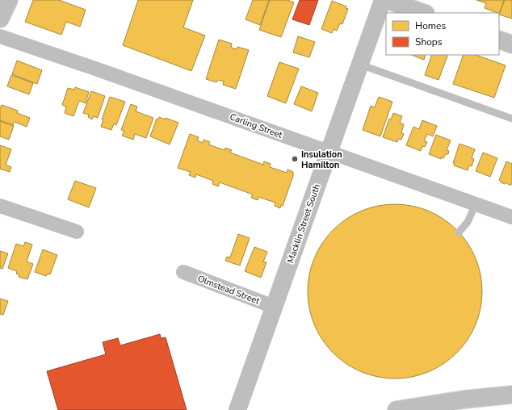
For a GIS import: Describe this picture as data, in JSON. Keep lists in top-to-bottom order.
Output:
{
  "streets": {
    "street": ["Carling Street", "Macklin Street South", "Olmstead Street"]
  },
  "crossings": [
    ["Carling Street", "Macklin Street South"],
    ["Macklin Street South", "Olmstead Street"]
  ],
  "places": ["Insulation Hamilton"],
  "legend": ["Homes", "Shops"]
}
